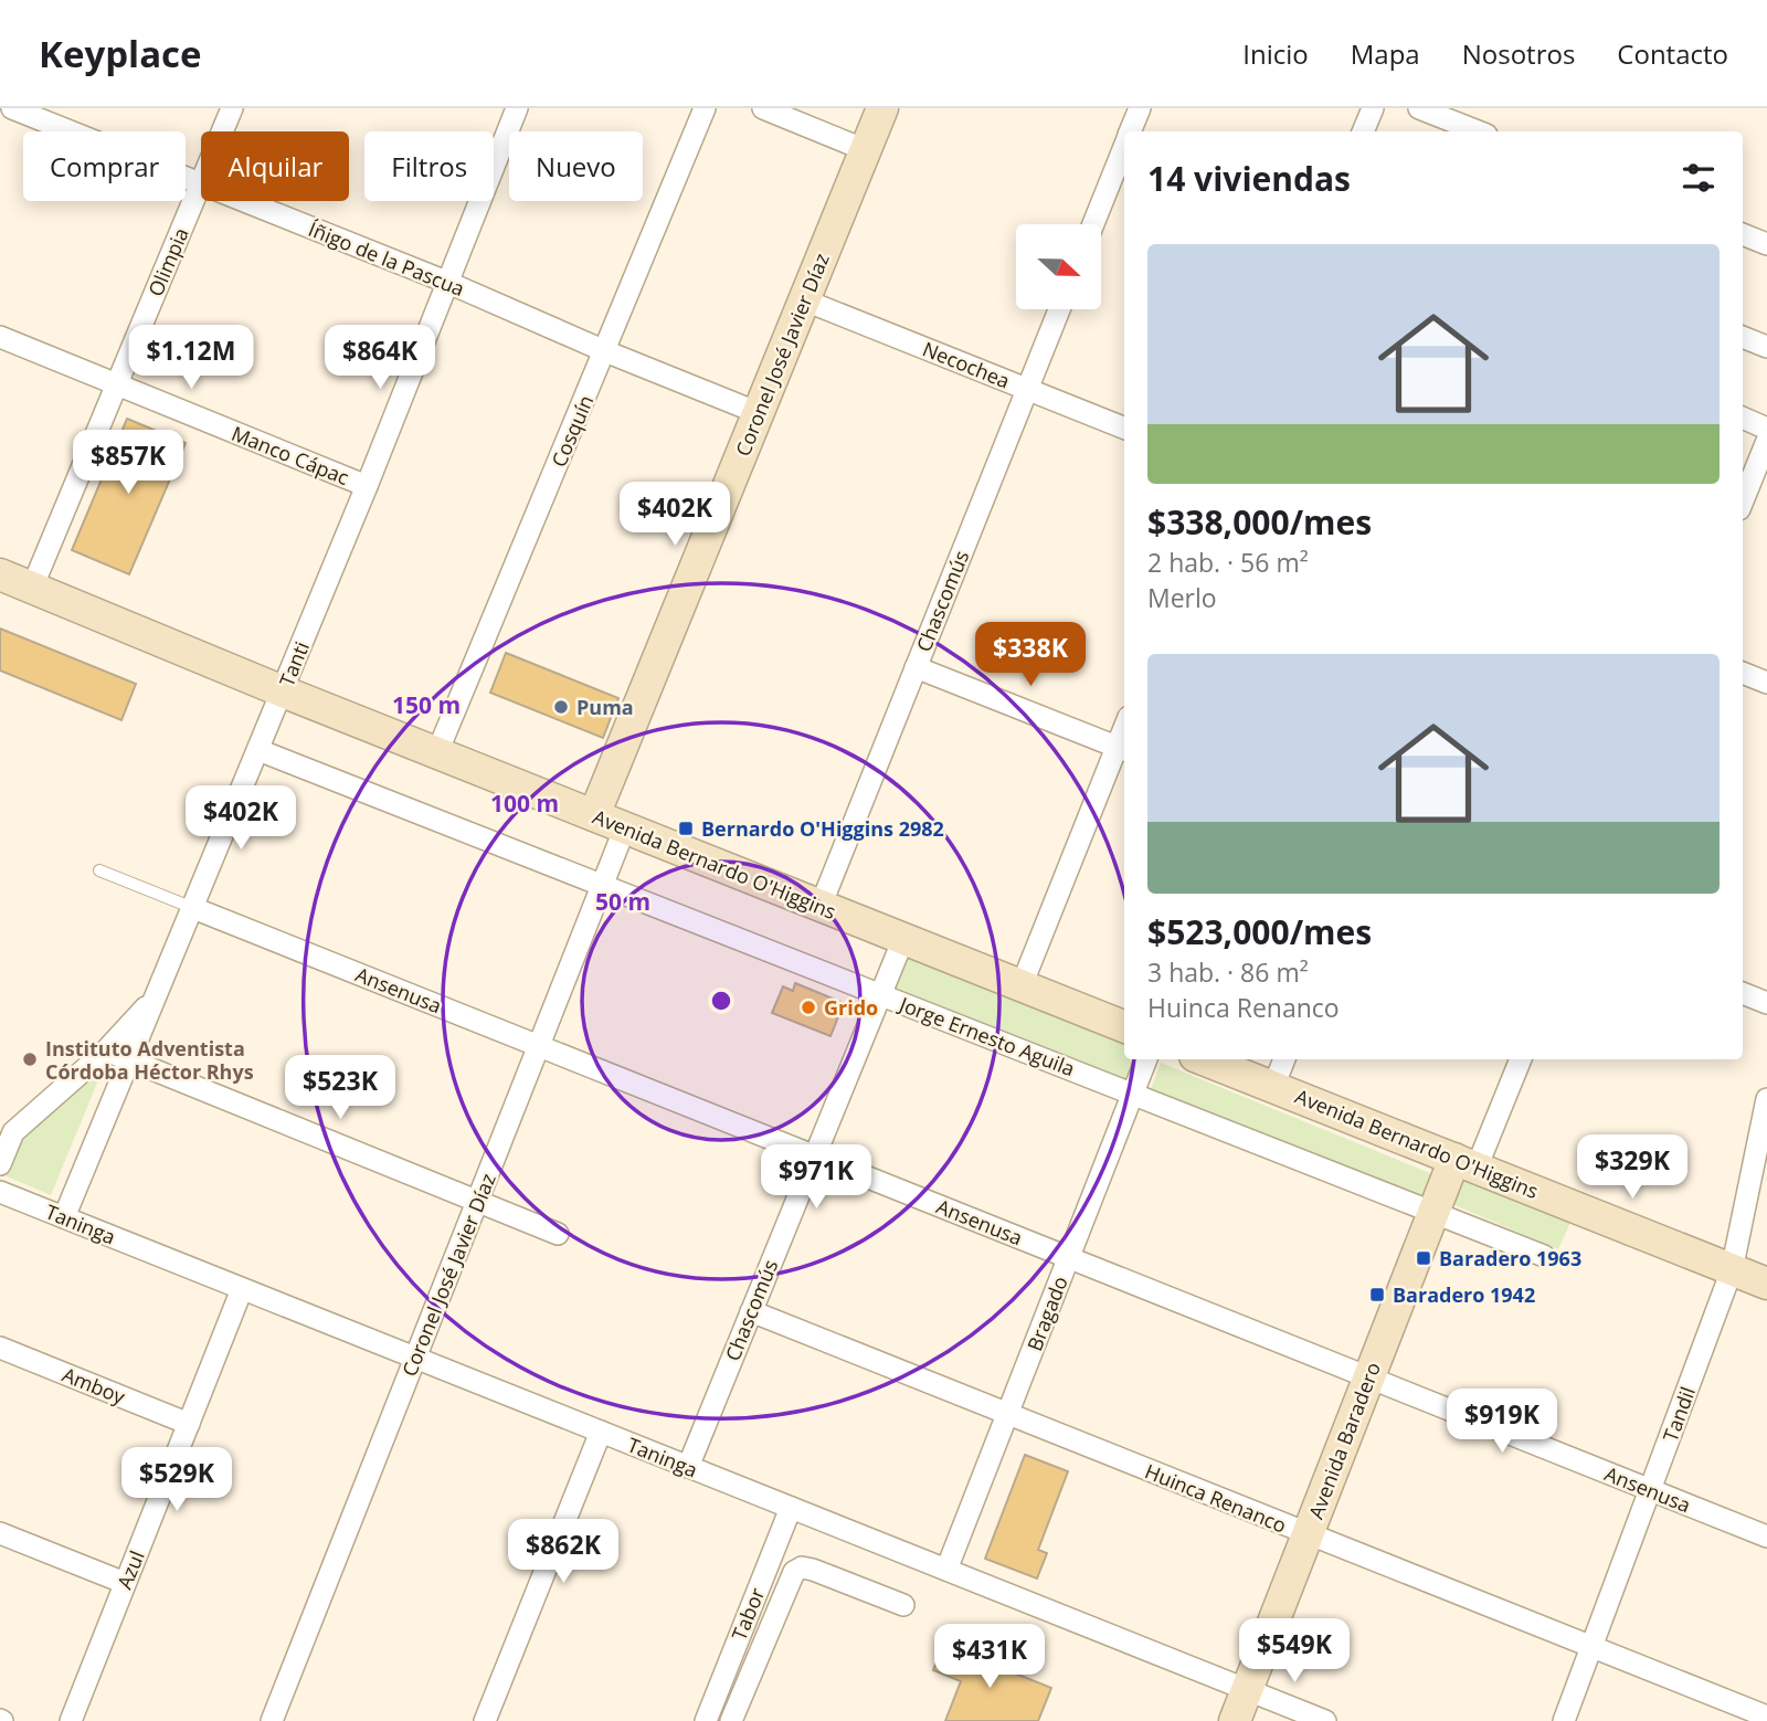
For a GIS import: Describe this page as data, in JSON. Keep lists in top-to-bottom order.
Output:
{
  "streets": {
    "main road": ["Coronel José Javier Díaz", "Avenida Bernardo O'Higgins", "Avenida Baradero"],
    "street": [
      "Íñigo de la Pascua",
      "Olimpia",
      "Necochea",
      "Cosquín",
      "Manco Cápac",
      "Chascomús",
      "Tanti",
      "Ansenusa",
      "Jorge Ernesto Aguila",
      "Taninga",
      "Bragado",
      "Amboy",
      "Tandil",
      "Huinca Renanco",
      "Azul",
      "Tabor"
    ]
  },
  "crossings": [
    ["Íñigo de la Pascua", "Olimpia"],
    ["Íñigo de la Pascua", "Coronel José Javier Díaz"],
    ["Íñigo de la Pascua", "Cosquín"],
    ["Íñigo de la Pascua", "Tanti"],
    ["Olimpia", "Manco Cápac"],
    ["Olimpia", "Avenida Bernardo O'Higgins"],
    ["Coronel José Javier Díaz", "Necochea"],
    ["Coronel José Javier Díaz", "Avenida Bernardo O'Higgins"],
    ["Coronel José Javier Díaz", "Ansenusa"],
    ["Coronel José Javier Díaz", "Jorge Ernesto Aguila"],
    ["Coronel José Javier Díaz", "Taninga"],
    ["Necochea", "Chascomús"],
    ["Cosquín", "Avenida Bernardo O'Higgins"],
    ["Manco Cápac", "Tanti"],
    ["Chascomús", "Avenida Bernardo O'Higgins"],
    ["Chascomús", "Ansenusa"],
    ["Chascomús", "Jorge Ernesto Aguila"],
    ["Chascomús", "Taninga"],
    ["Chascomús", "Huinca Renanco"],
    ["Tanti", "Avenida Bernardo O'Higgins"],
    ["Tanti", "Ansenusa"],
    ["Tanti", "Jorge Ernesto Aguila"],
    ["Tanti", "Taninga"],
    ["Avenida Bernardo O'Higgins", "Tandil"],
    ["Avenida Bernardo O'Higgins", "Avenida Baradero"],
    ["Ansenusa", "Bragado"],
    ["Ansenusa", "Tandil"],
    ["Ansenusa", "Avenida Baradero"],
    ["Jorge Ernesto Aguila", "Bragado"],
    ["Jorge Ernesto Aguila", "Avenida Baradero"],
    ["Taninga", "Bragado"],
    ["Taninga", "Avenida Baradero"],
    ["Taninga", "Azul"],
    ["Taninga", "Tabor"],
    ["Bragado", "Huinca Renanco"],
    ["Amboy", "Azul"],
    ["Tandil", "Huinca Renanco"],
    ["Avenida Baradero", "Huinca Renanco"]
  ],
  "places": {
    "other": ["Puma", "Grido", "Instituto Adventista Córdoba Héctor Rhys"],
    "transit": ["Bernardo O'Higgins 2982", "Baradero 1963", "Baradero 1942"]
  },
  "north": "right",
  "page": {
    "header": "Keyplace",
    "nav": [
      "Inicio",
      "Mapa",
      "Nosotros",
      "Contacto"
    ],
    "chip": [
      "Comprar",
      "Alquilar",
      "Filtros",
      "Nuevo"
    ],
    "heading": "14 viviendas",
    "list": [
      {
        "name": "$338,000/mes",
        "note": "2 hab. · 56 m² · Merlo"
      },
      {
        "name": "$523,000/mes",
        "note": "3 hab. · 86 m² · Huinca Renanco"
      }
    ],
    "price": [
      "$1.12M",
      "$864K",
      "$857K",
      "$402K",
      "$338K",
      "$402K",
      "$523K",
      "$329K",
      "$971K",
      "$919K",
      "$529K",
      "$862K",
      "$549K",
      "$431K"
    ]
  },
  "rings": ["150 m", "100 m", "50 m"]
}
